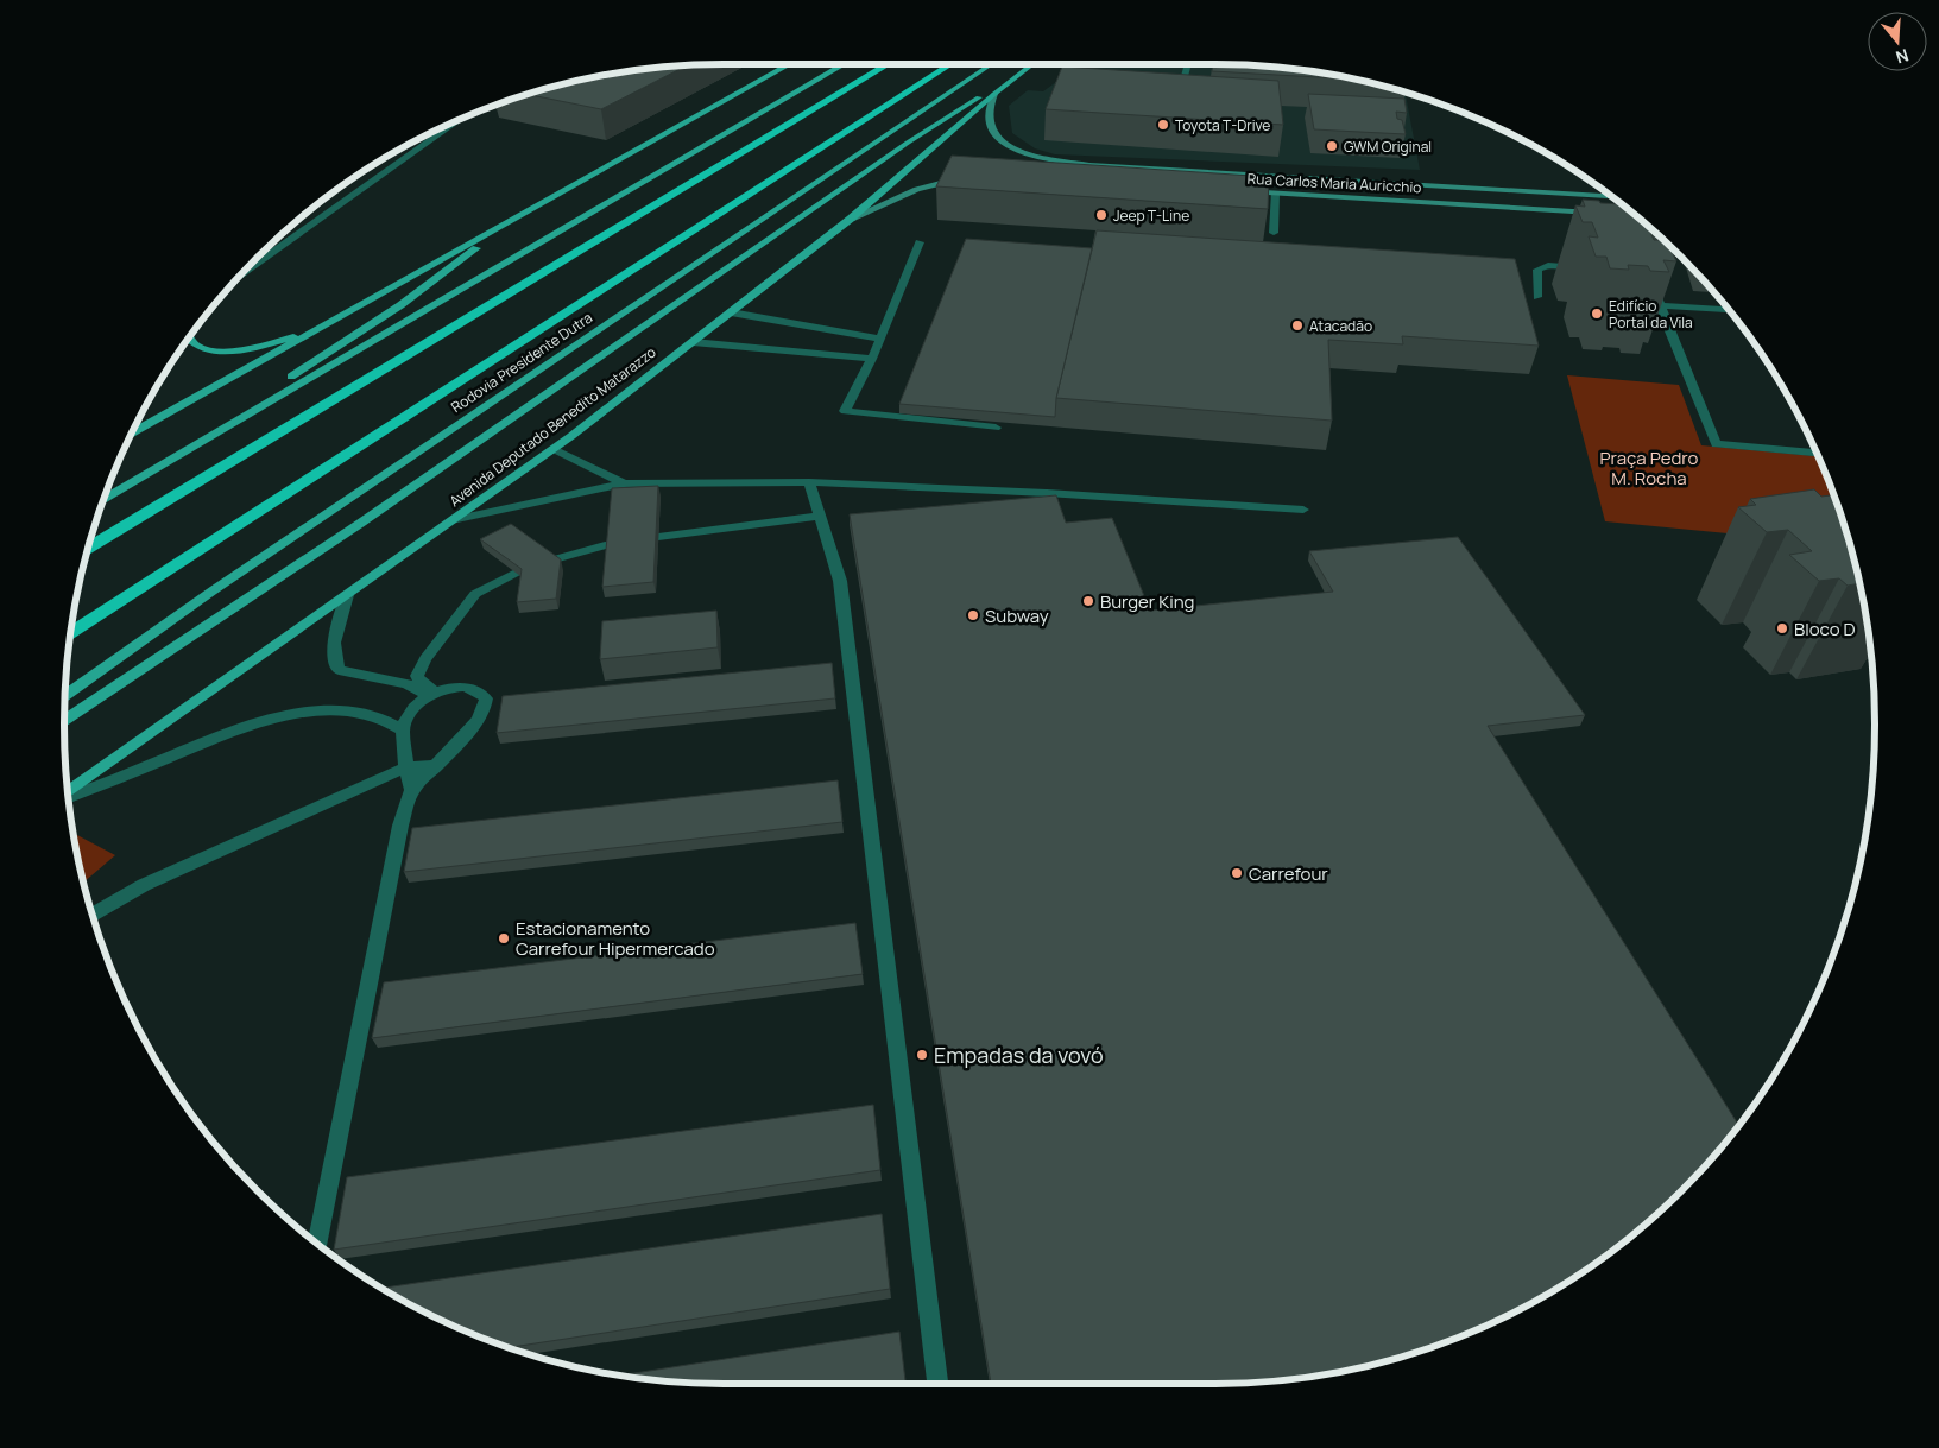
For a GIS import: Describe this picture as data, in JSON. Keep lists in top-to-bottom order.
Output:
{
  "streets": {
    "highway": ["Rodovia Presidente Dutra"],
    "main road": ["Rua Carlos Maria Auricchio", "Avenida Deputado Benedito Matarazzo"]
  },
  "crossings": [
    ["Rua Carlos Maria Auricchio", "Avenida Deputado Benedito Matarazzo"]
  ],
  "parks": ["Praça Pedro M. Rocha"],
  "places": [
    "Toyota T-Drive",
    "GWM Original",
    "Jeep T-Line",
    "Edifício Portal da Vila",
    "Atacadão",
    "Burger King",
    "Subway",
    "Bloco D",
    "Carrefour",
    "Estacionamento Carrefour Hipermercado",
    "Empadas da vovó"
  ],
  "north": "bottom"
}
